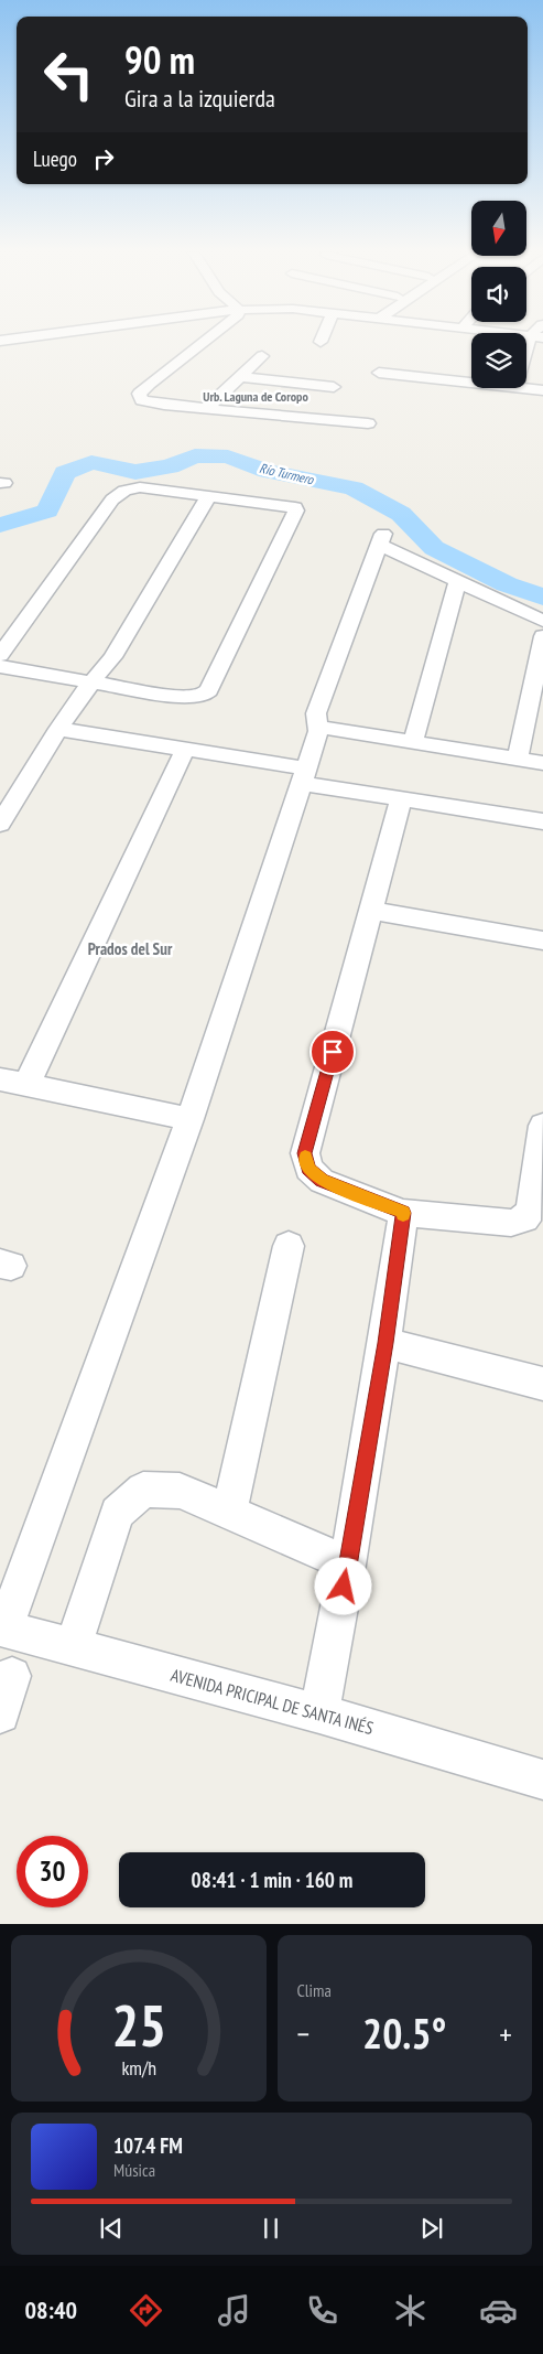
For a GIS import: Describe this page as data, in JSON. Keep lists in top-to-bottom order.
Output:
{
  "streets": {
    "street": ["AVENIDA PRICIPAL DE SANTA INÉS"]
  },
  "districts": ["Urb. Laguna de Coropo", "Prados del Sur"],
  "water": ["Río Turmero"],
  "north": "bottom",
  "page": {
    "turn": ["90 m", "Gira a la izquierda"],
    "then": "Luego",
    "limit": "30",
    "trip": "08:41 · 1 min · 160 m",
    "tile": "Clima",
    "heat": ["−", "20.5°", "+"],
    "song": ["107.4 FM", "Música"],
    "tabs": "08:40",
    "gauge": ["25", "km/h"]
  }
}
